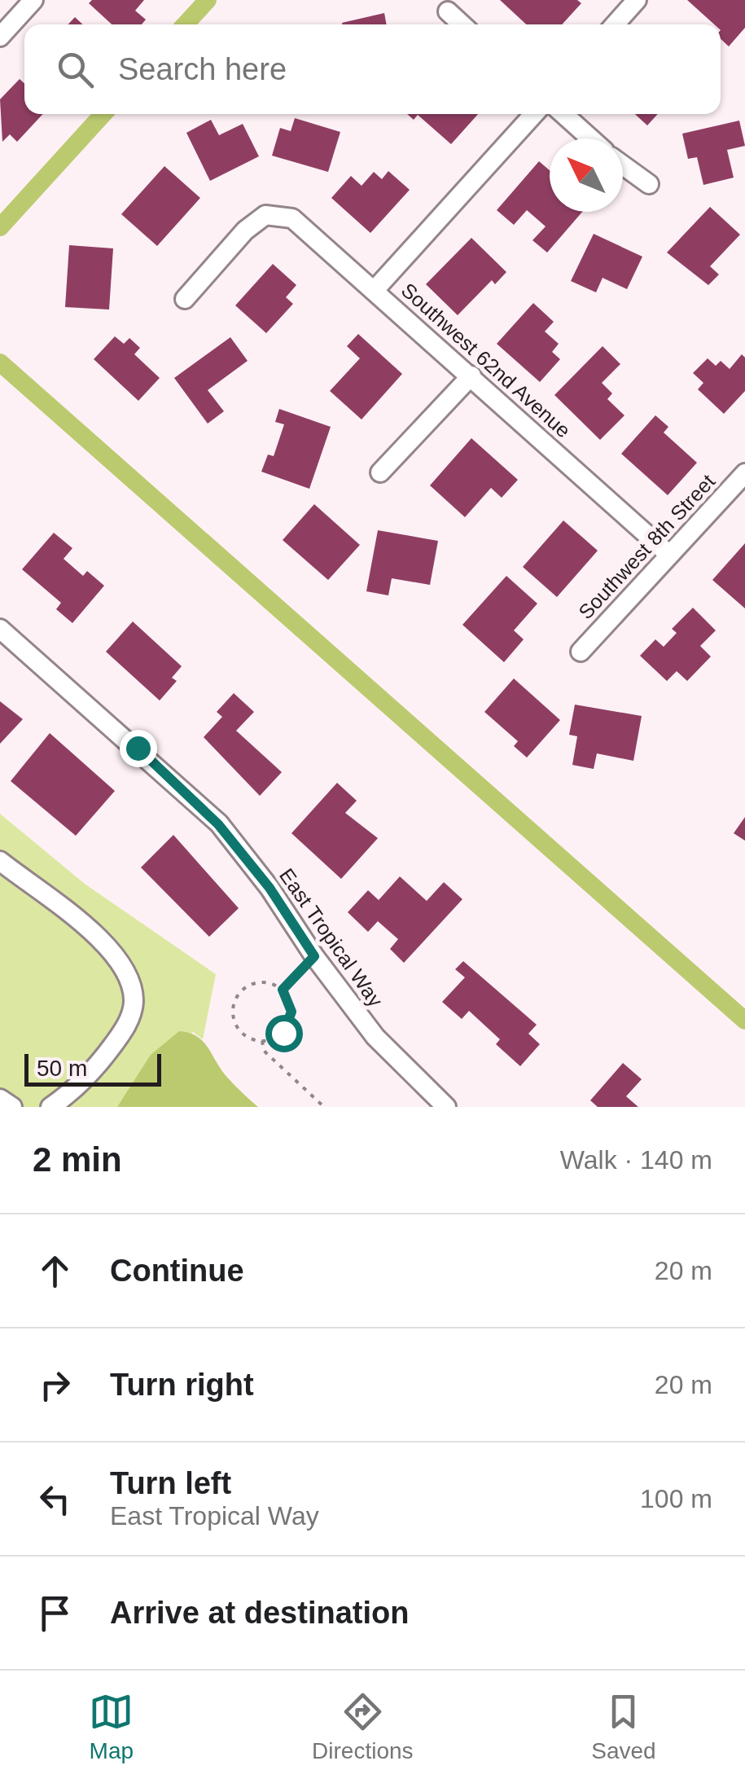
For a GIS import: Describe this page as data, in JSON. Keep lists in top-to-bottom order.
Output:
{
  "streets": {
    "street": ["Southwest 62nd Avenue", "Southwest 8th Street", "East Tropical Way"]
  },
  "crossings": [
    ["Southwest 62nd Avenue", "Southwest 8th Street"]
  ],
  "scale_bar": "50 m",
  "north": "top left",
  "page": {
    "search": "Search here",
    "scale": "50 m",
    "heading": ["2 min", "Walk · 140 m"],
    "list": [
      ["Continue", "20 m"],
      ["Turn right", "20 m"],
      ["Turn left", "East Tropical Way", "100 m"],
      "Arrive at destination"
    ],
    "nav": ["Map", "Directions", "Saved"]
  }
}
